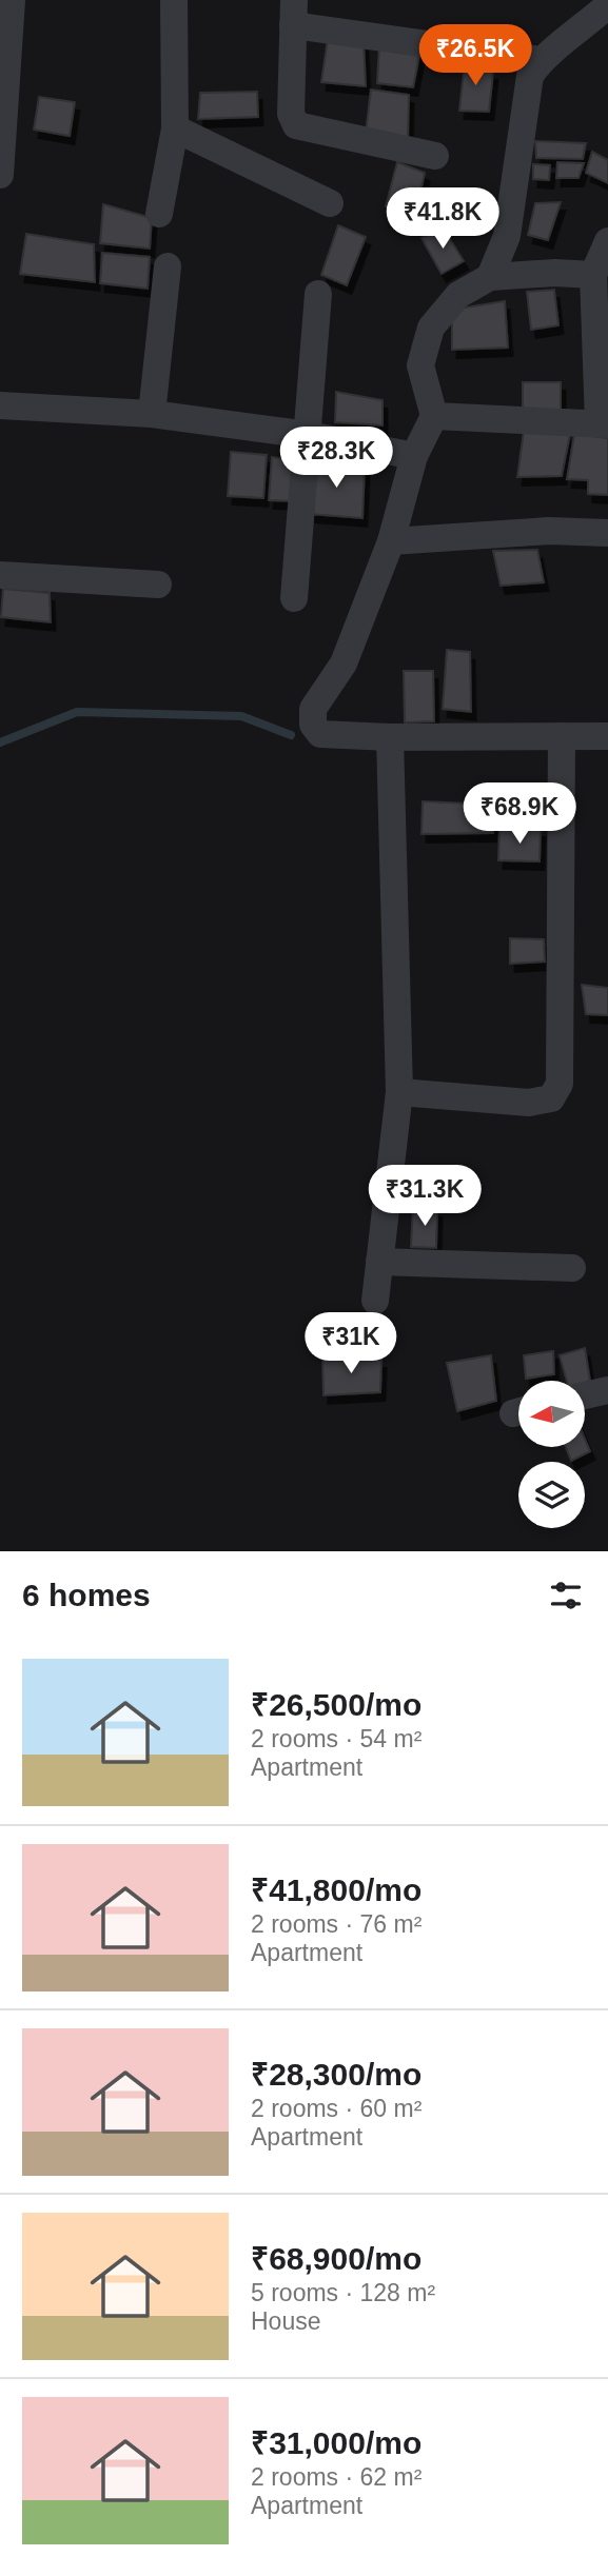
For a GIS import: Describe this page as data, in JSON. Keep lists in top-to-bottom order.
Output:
{
  "north": "left",
  "page": {
    "price": [
      "₹26.5K",
      "₹41.8K",
      "₹28.3K",
      "₹68.9K",
      "₹31.3K",
      "₹31K"
    ],
    "heading": "6 homes",
    "list": [
      {
        "name": "₹26,500/mo",
        "note": "2 rooms · 54 m² · Apartment"
      },
      {
        "name": "₹41,800/mo",
        "note": "2 rooms · 76 m² · Apartment"
      },
      {
        "name": "₹28,300/mo",
        "note": "2 rooms · 60 m² · Apartment"
      },
      {
        "name": "₹68,900/mo",
        "note": "5 rooms · 128 m² · House"
      },
      {
        "name": "₹31,000/mo",
        "note": "2 rooms · 62 m² · Apartment"
      }
    ]
  }
}
